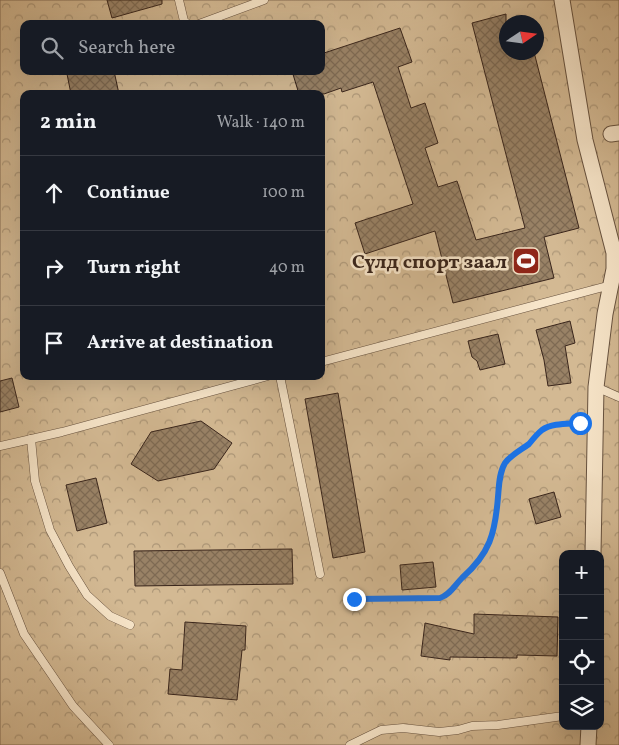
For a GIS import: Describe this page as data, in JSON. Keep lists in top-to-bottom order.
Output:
{
  "places": {
    "sports": ["Сүлд спорт заал"]
  },
  "north": "right",
  "page": {
    "search": "Search here",
    "heading": ["2 min", "Walk · 140 m"],
    "list": [
      ["Continue", "100 m"],
      ["Turn right", "40 m"],
      "Arrive at destination"
    ],
    "map_buttons": ["+", "−"]
  }
}
